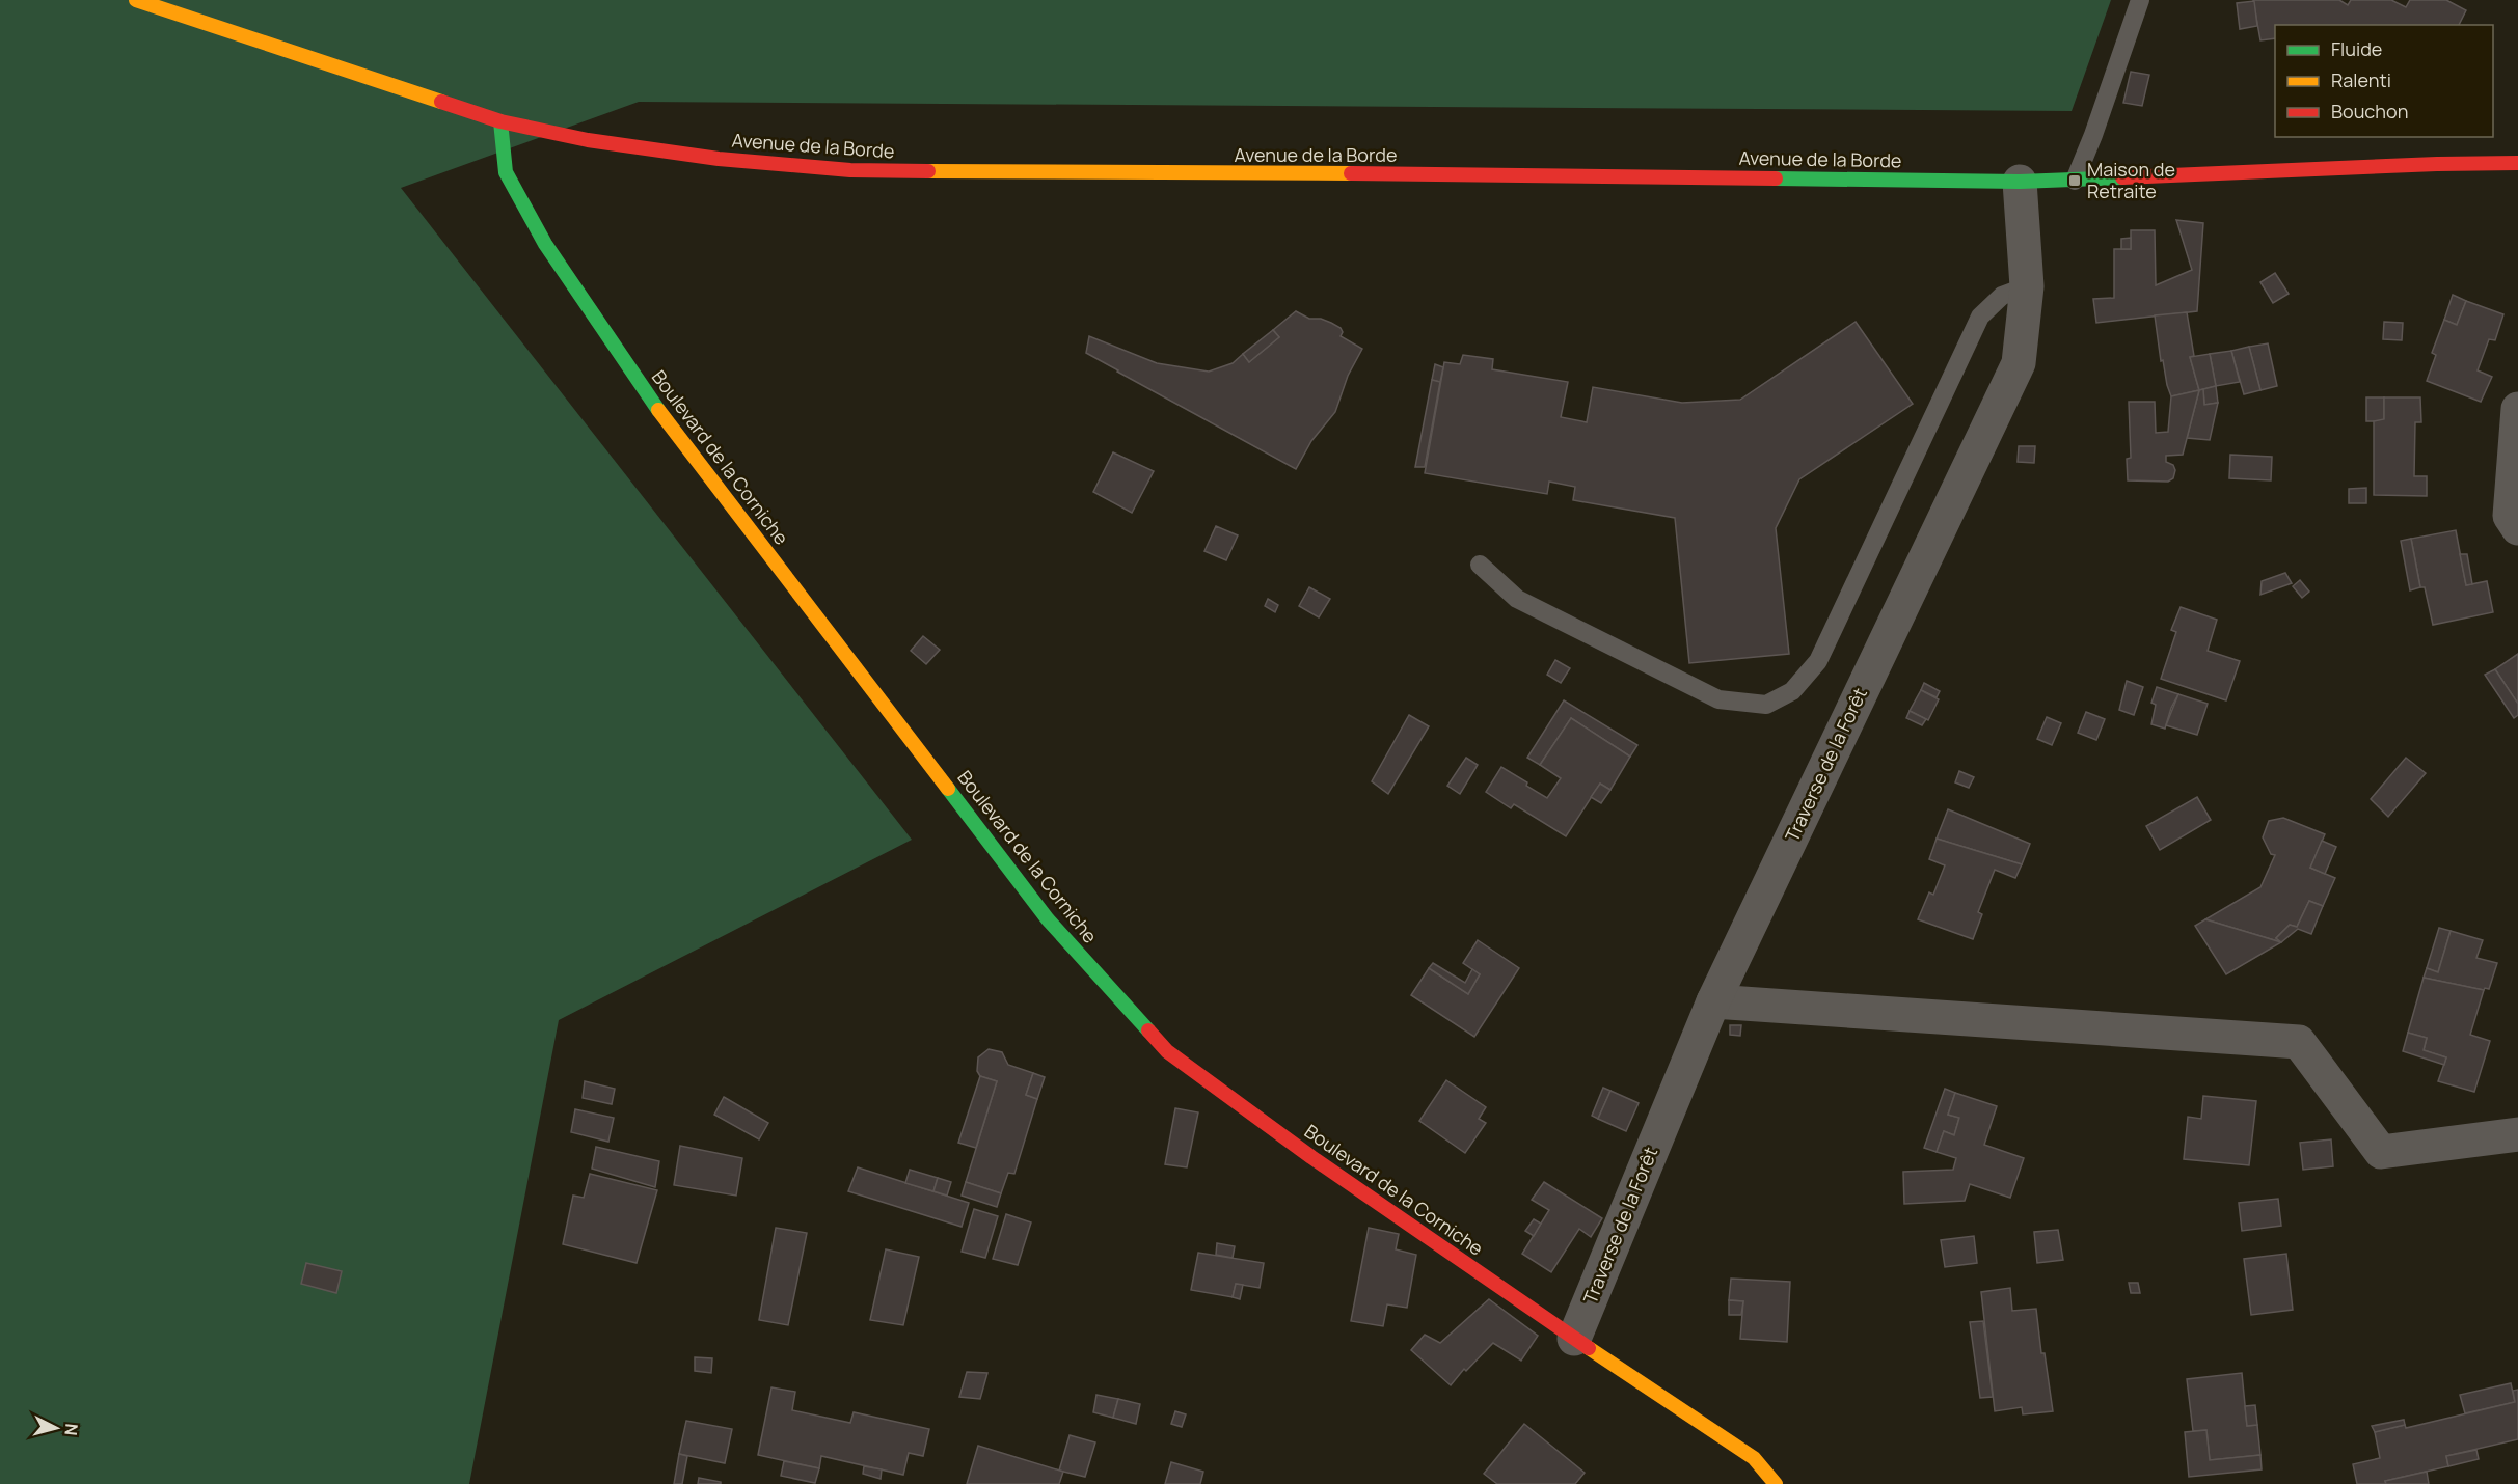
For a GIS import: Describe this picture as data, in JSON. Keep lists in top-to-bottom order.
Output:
{
  "streets": {
    "street": ["Avenue de la Borde", "Boulevard de la Corniche", "Traverse de la Forêt"]
  },
  "crossings": [
    ["Avenue de la Borde", "Boulevard de la Corniche"],
    ["Avenue de la Borde", "Traverse de la Forêt"],
    ["Boulevard de la Corniche", "Traverse de la Forêt"]
  ],
  "places": {
    "transit": ["Maison de Retraite"]
  },
  "legend": ["Fluide", "Ralenti", "Bouchon"],
  "north": "right"
}
